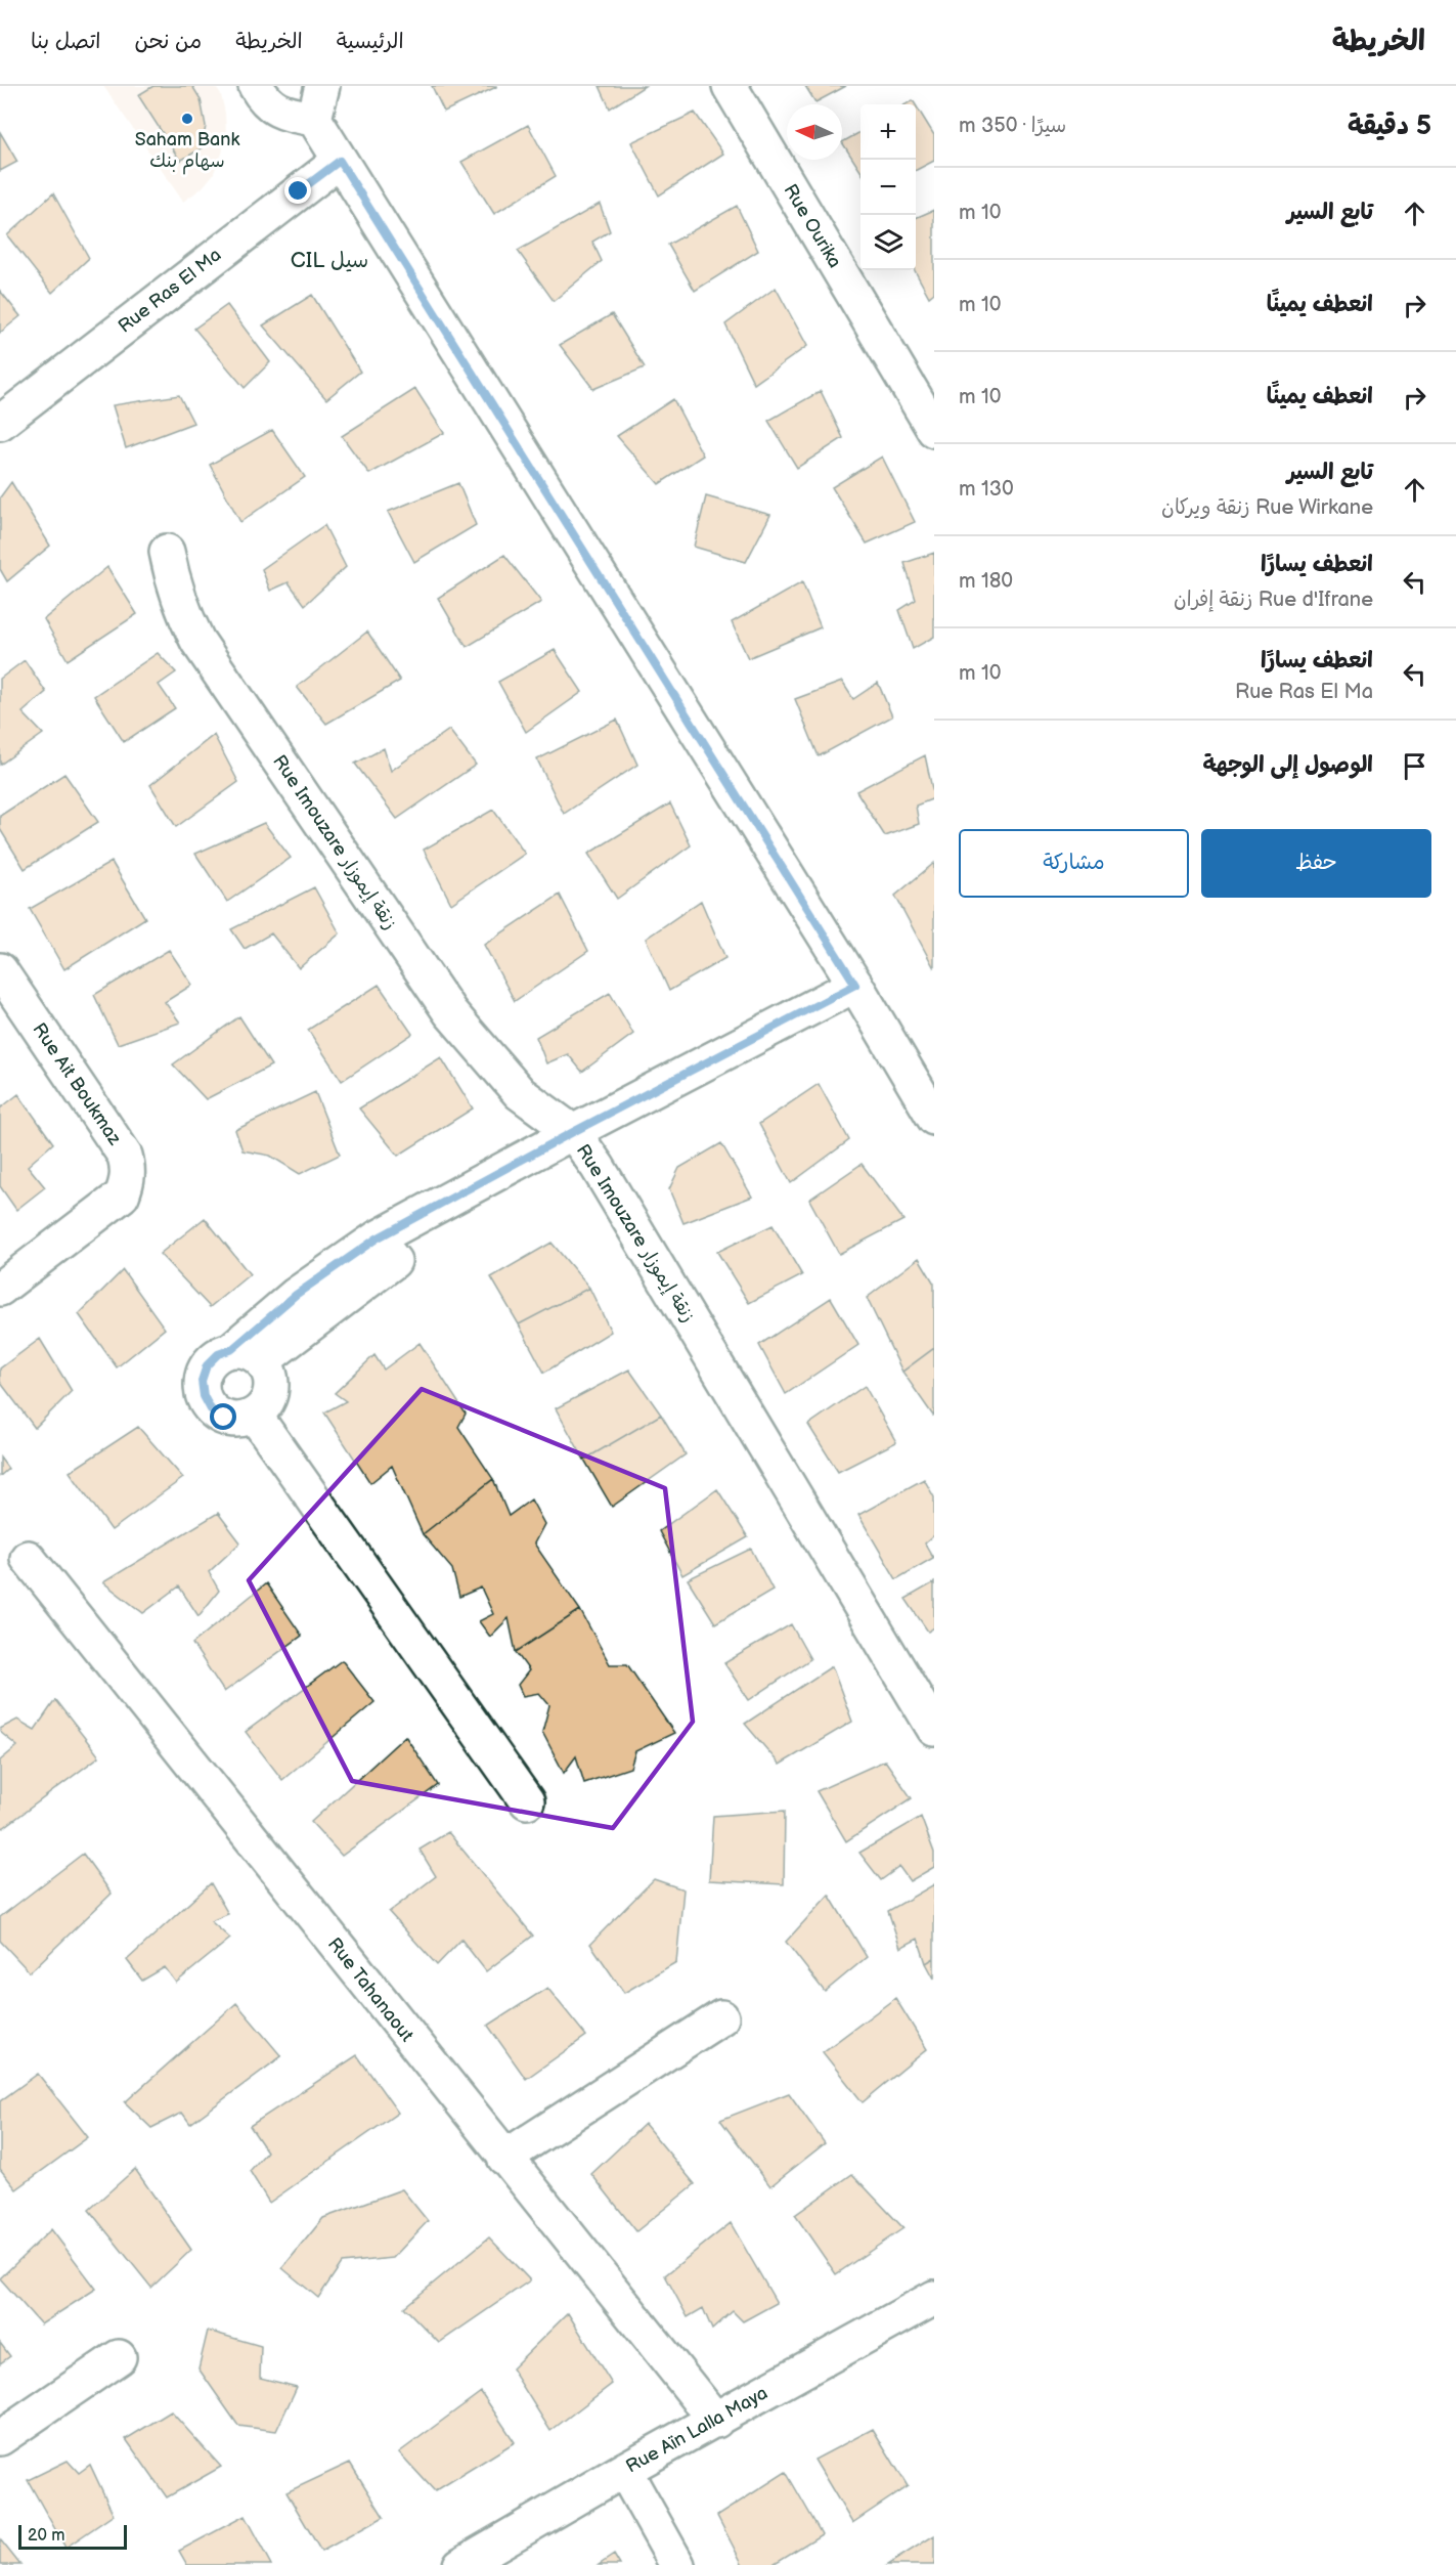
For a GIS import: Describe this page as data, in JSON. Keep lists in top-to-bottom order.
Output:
{
  "streets": {
    "street": [
      "Rue Ourika",
      "Rue Ras El Ma",
      "Rue Imouzare زنقة إيموزار",
      "Rue Ait Boukmaz",
      "Rue Tahanaout",
      "Rue Aïn Lalla Maya"
    ]
  },
  "crossings": [
    ["Rue Tahanaout", "Rue Aïn Lalla Maya"]
  ],
  "districts": ["CIL سيل"],
  "places": ["Saham Bank سهام بنك"],
  "scale_bar": "20 m",
  "north": "left",
  "page": {
    "header": "الخريطة",
    "nav": [
      "الرئيسية",
      "الخريطة",
      "من نحن",
      "اتصل بنا"
    ],
    "heading": ["5 دقيقة", "سيرًا · 350 m"],
    "map_buttons": ["+", "−"],
    "list": [
      ["تابع السير", "10 m"],
      ["انعطف يمينًا", "10 m"],
      ["انعطف يمينًا", "10 m"],
      ["تابع السير", "Rue Wirkane زنقة ويركان", "130 m"],
      ["انعطف يسارًا", "Rue d'Ifrane زنقة إفران", "180 m"],
      ["انعطف يسارًا", "Rue Ras El Ma", "10 m"],
      "الوصول إلى الوجهة"
    ],
    "buttons": ["حفظ", "مشاركة"],
    "scale": "20 m"
  }
}
